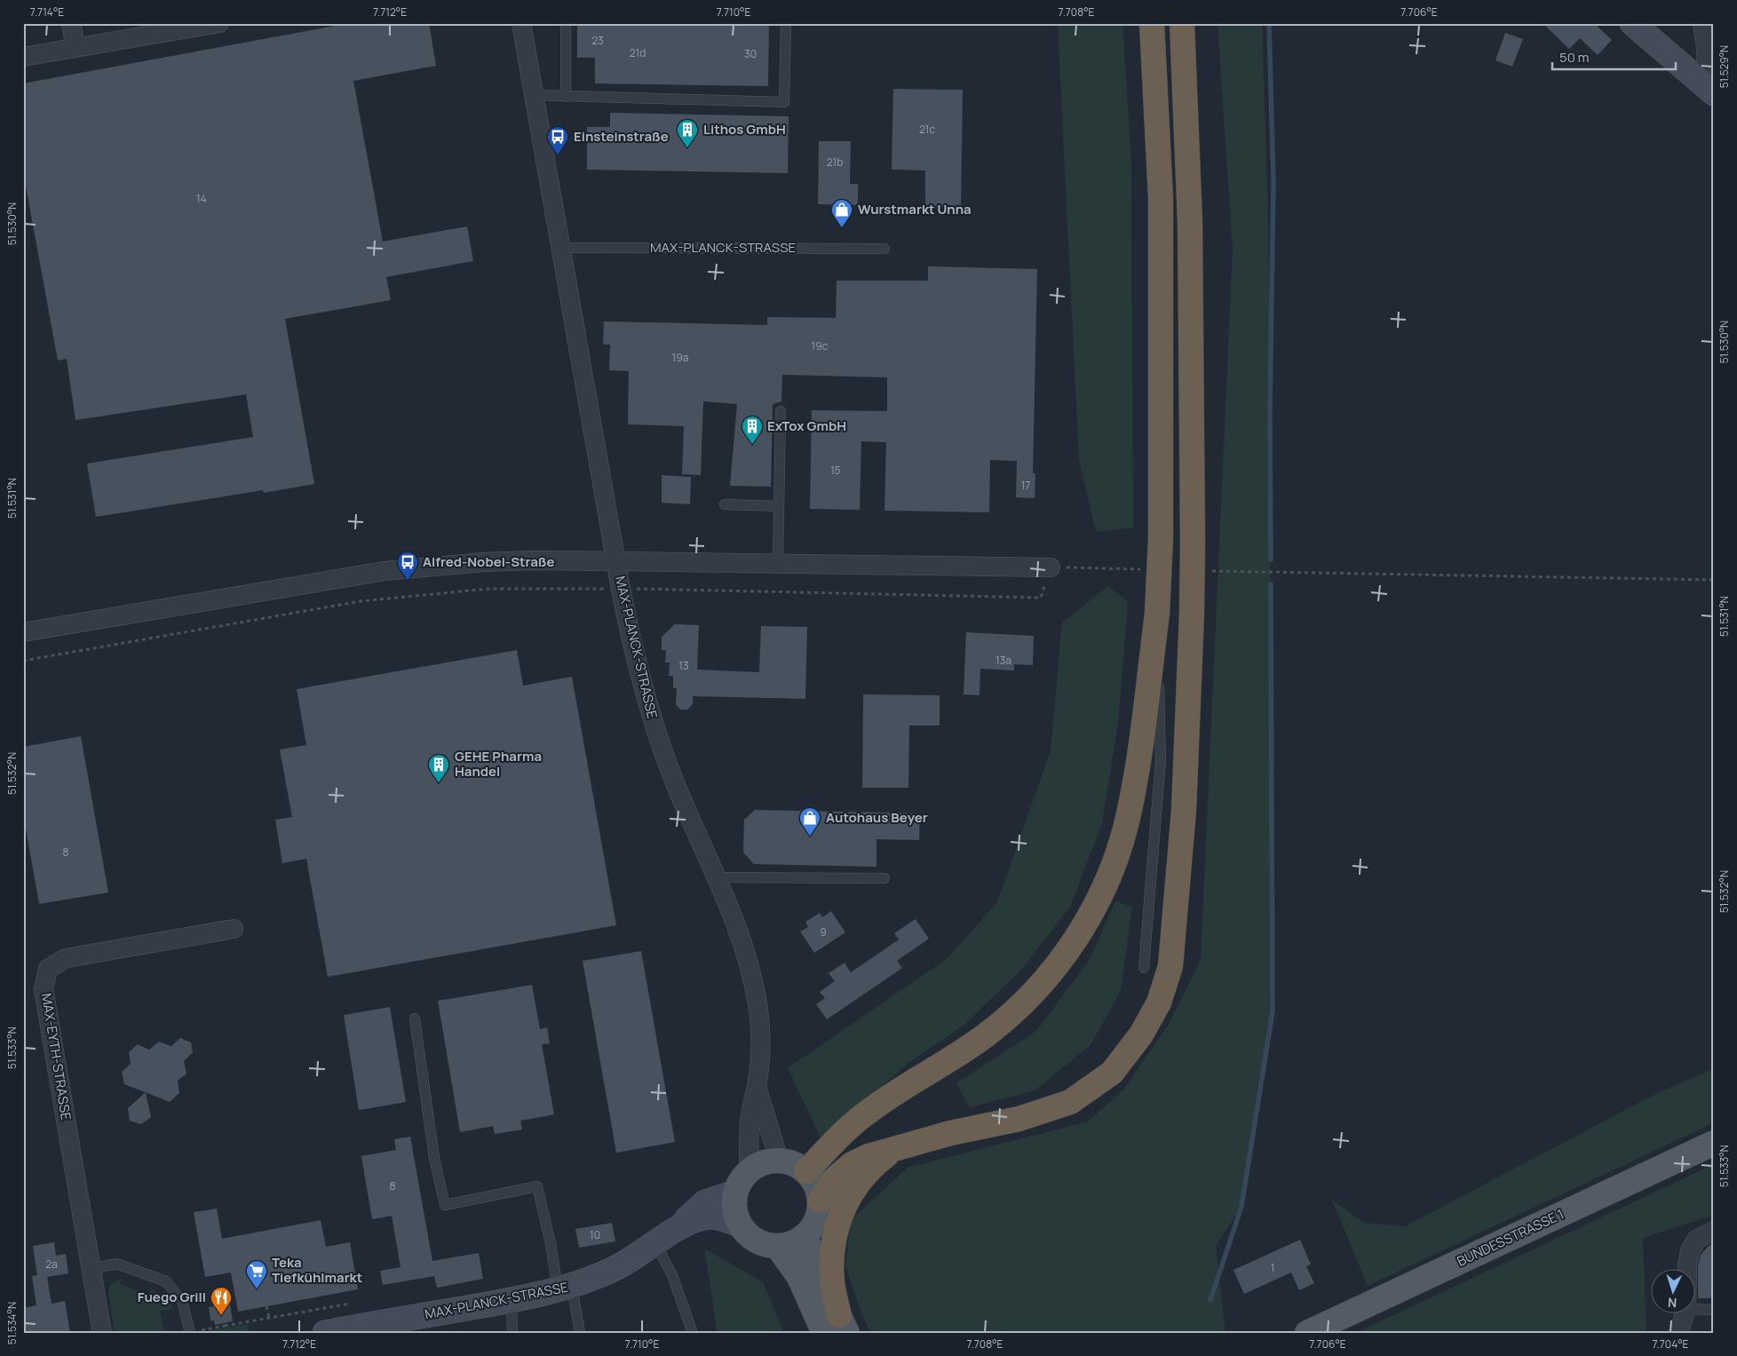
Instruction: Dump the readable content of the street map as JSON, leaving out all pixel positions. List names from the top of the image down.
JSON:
{
  "streets": {
    "main road": ["MAX-PLANCK-STRASSE", "BUNDESSTRASSE 1"],
    "street": ["MAX-EYTH-STRASSE"]
  },
  "places": {
    "building": ["Lithos GmbH", "ExTox GmbH", "GEHE Pharma Handel"],
    "bus stop": ["Einsteinstraße", "Alfred-Nobel-Straße"],
    "shop": ["Wurstmarkt Unna", "Autohaus Beyer"],
    "supermarket": ["Teka Tiefkühlmarkt"],
    "restaurant": ["Fuego Grill"]
  },
  "house_numbers": [
    "23",
    "21d",
    "30",
    "21c",
    "21b",
    "14",
    "19c",
    "19a",
    "15",
    "17",
    "13a",
    "13",
    "8",
    "9",
    "8",
    "10",
    "2a",
    "1"
  ],
  "scale_bar": "50 m",
  "north": "bottom",
  "coordinates": [
    "7.714°E",
    "7.712°E",
    "7.710°E",
    "7.708°E",
    "7.706°E",
    "51.529°N",
    "51.530°N",
    "51.531°N",
    "51.532°N",
    "51.533°N",
    "51.534°N",
    "7.704°E"
  ]
}
